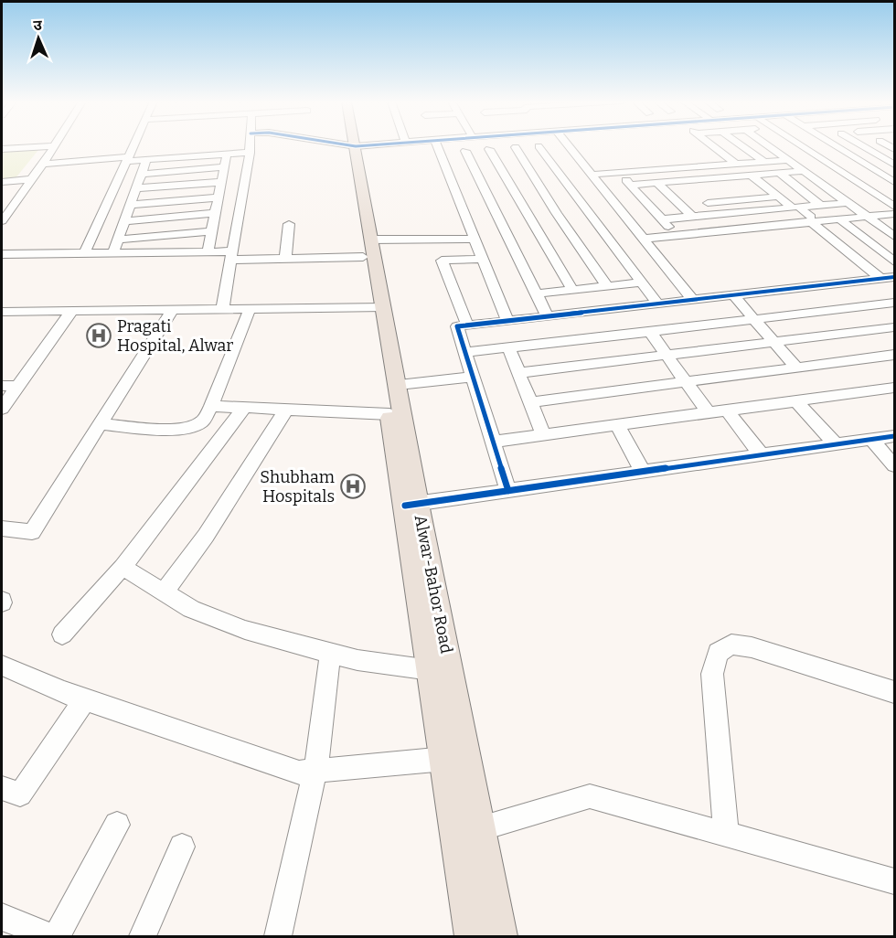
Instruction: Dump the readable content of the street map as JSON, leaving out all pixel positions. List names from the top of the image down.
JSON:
{
  "streets": {
    "main road": ["Alwar-Bahor Road"]
  },
  "places": {
    "hospital": ["Pragati Hospital, Alwar", "Shubham Hospitals"]
  },
  "north": "top"
}
